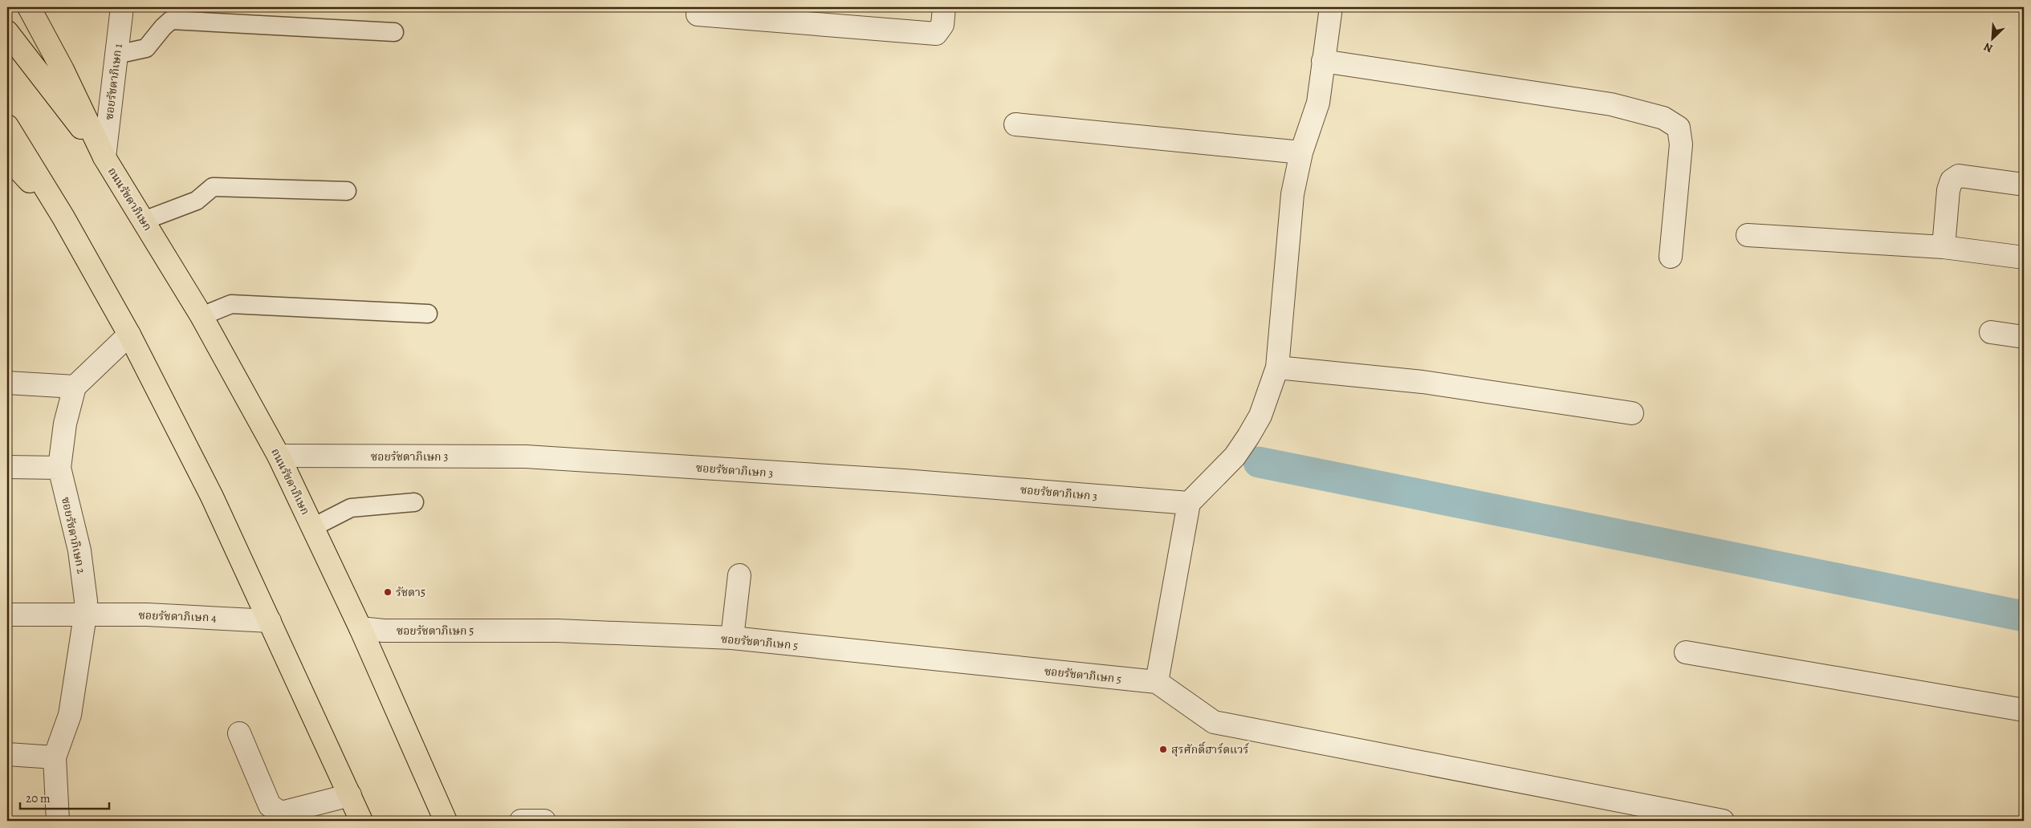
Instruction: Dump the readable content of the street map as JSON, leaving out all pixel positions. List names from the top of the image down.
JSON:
{
  "streets": {
    "main road": ["ถนนรัชดาภิเษก"],
    "street": [
      "ซอยรัชดาภิเษก 1",
      "ซอยรัชดาภิเษก 3",
      "ซอยรัชดาภิเษก 2",
      "ซอยรัชดาภิเษก 4",
      "ซอยรัชดาภิเษก 5"
    ]
  },
  "crossings": [
    ["ซอยรัชดาภิเษก 1", "ถนนรัชดาภิเษก"],
    ["ถนนรัชดาภิเษก", "ซอยรัชดาภิเษก 3"],
    ["ถนนรัชดาภิเษก", "ซอยรัชดาภิเษก 5"],
    ["ซอยรัชดาภิเษก 2", "ซอยรัชดาภิเษก 4"]
  ],
  "places": ["รัชดา5", "สุรศักดิ์ฮาร์ดแวร์"],
  "scale_bar": "20 m",
  "north": "bottom left"
}
